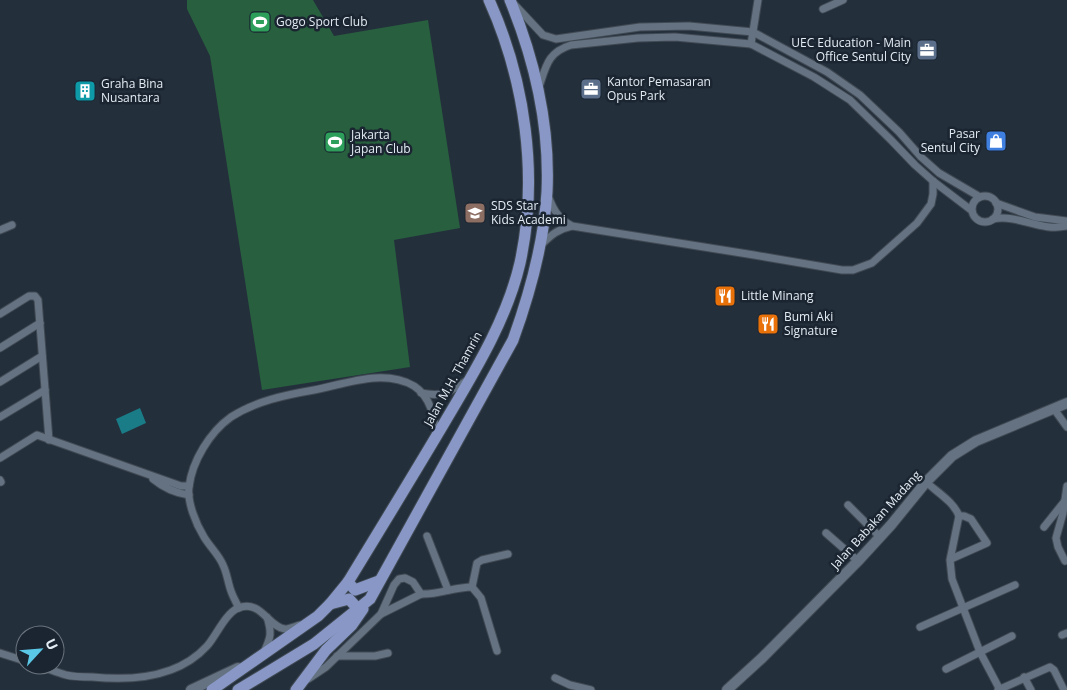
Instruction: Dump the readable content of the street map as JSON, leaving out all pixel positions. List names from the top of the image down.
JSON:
{
  "streets": {
    "main road": ["Jalan M.H. Thamrin", "Jalan Babakan Madang"]
  },
  "places": {
    "sports": ["Gogo Sport Club", "Jakarta Japan Club"],
    "office": ["UEC Education - Main Office Sentul City", "Kantor Pemasaran Opus Park"],
    "building": ["Graha Bina Nusantara"],
    "shop": ["Pasar Sentul City"],
    "school or university": ["SDS Star Kids Academi"],
    "restaurant": ["Little Minang", "Bumi Aki Signature"]
  },
  "north": "top right"
}
